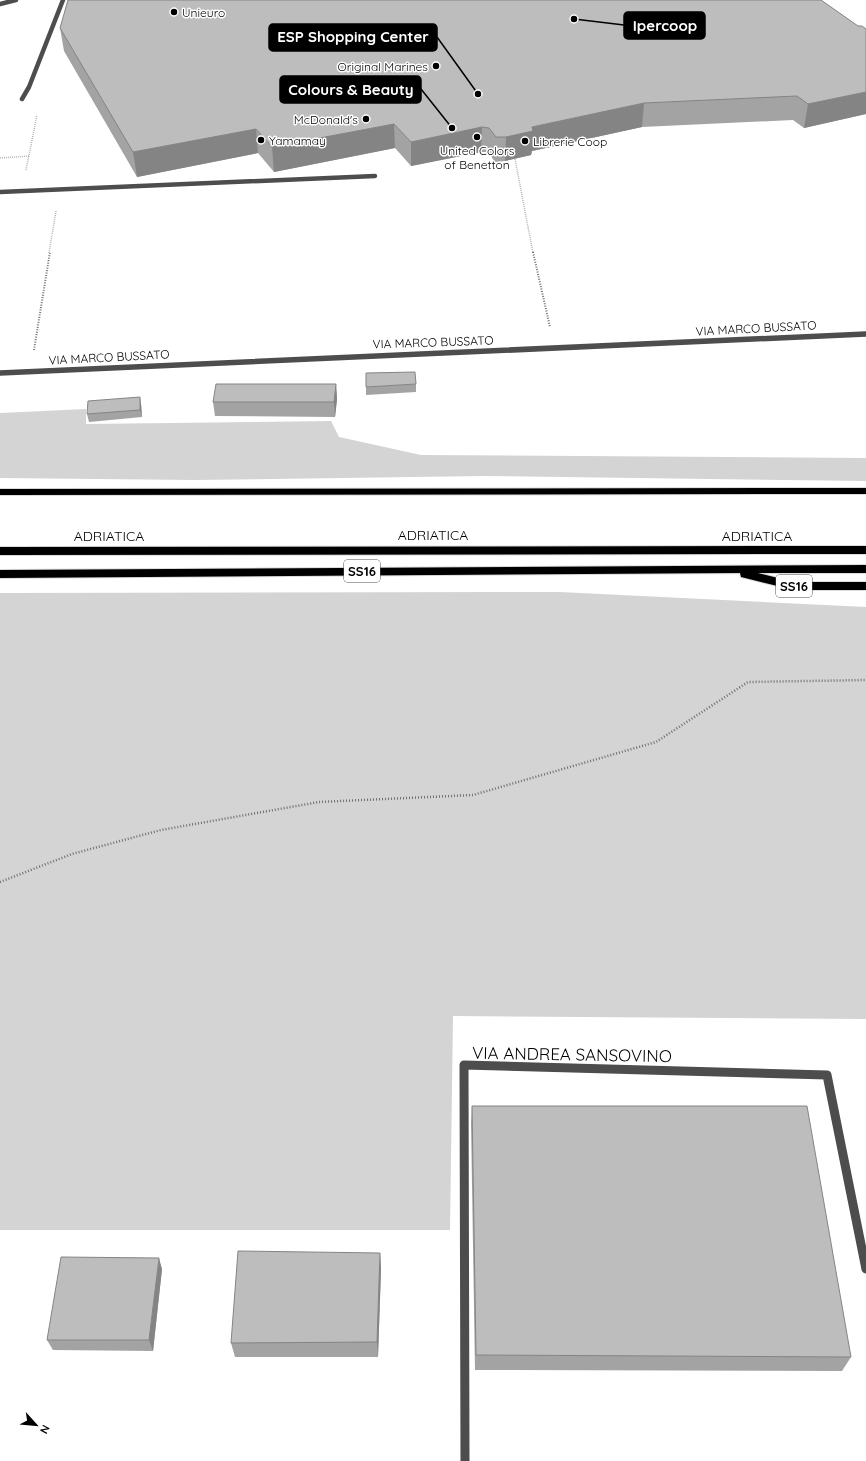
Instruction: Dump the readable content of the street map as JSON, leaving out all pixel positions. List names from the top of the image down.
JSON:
{
  "streets": {
    "highway": ["ADRIATICA", "SS16"],
    "street": ["VIA MARCO BUSSATO", "VIA ANDREA SANSOVINO"]
  },
  "places": [
    "Unieuro",
    "Ipercoop",
    "Original Marines",
    "ESP Shopping Center",
    "McDonald's",
    "Colours & Beauty",
    "United Colors of Benetton",
    "Yamamay",
    "Librerie Coop"
  ],
  "north": "bottom right"
}
